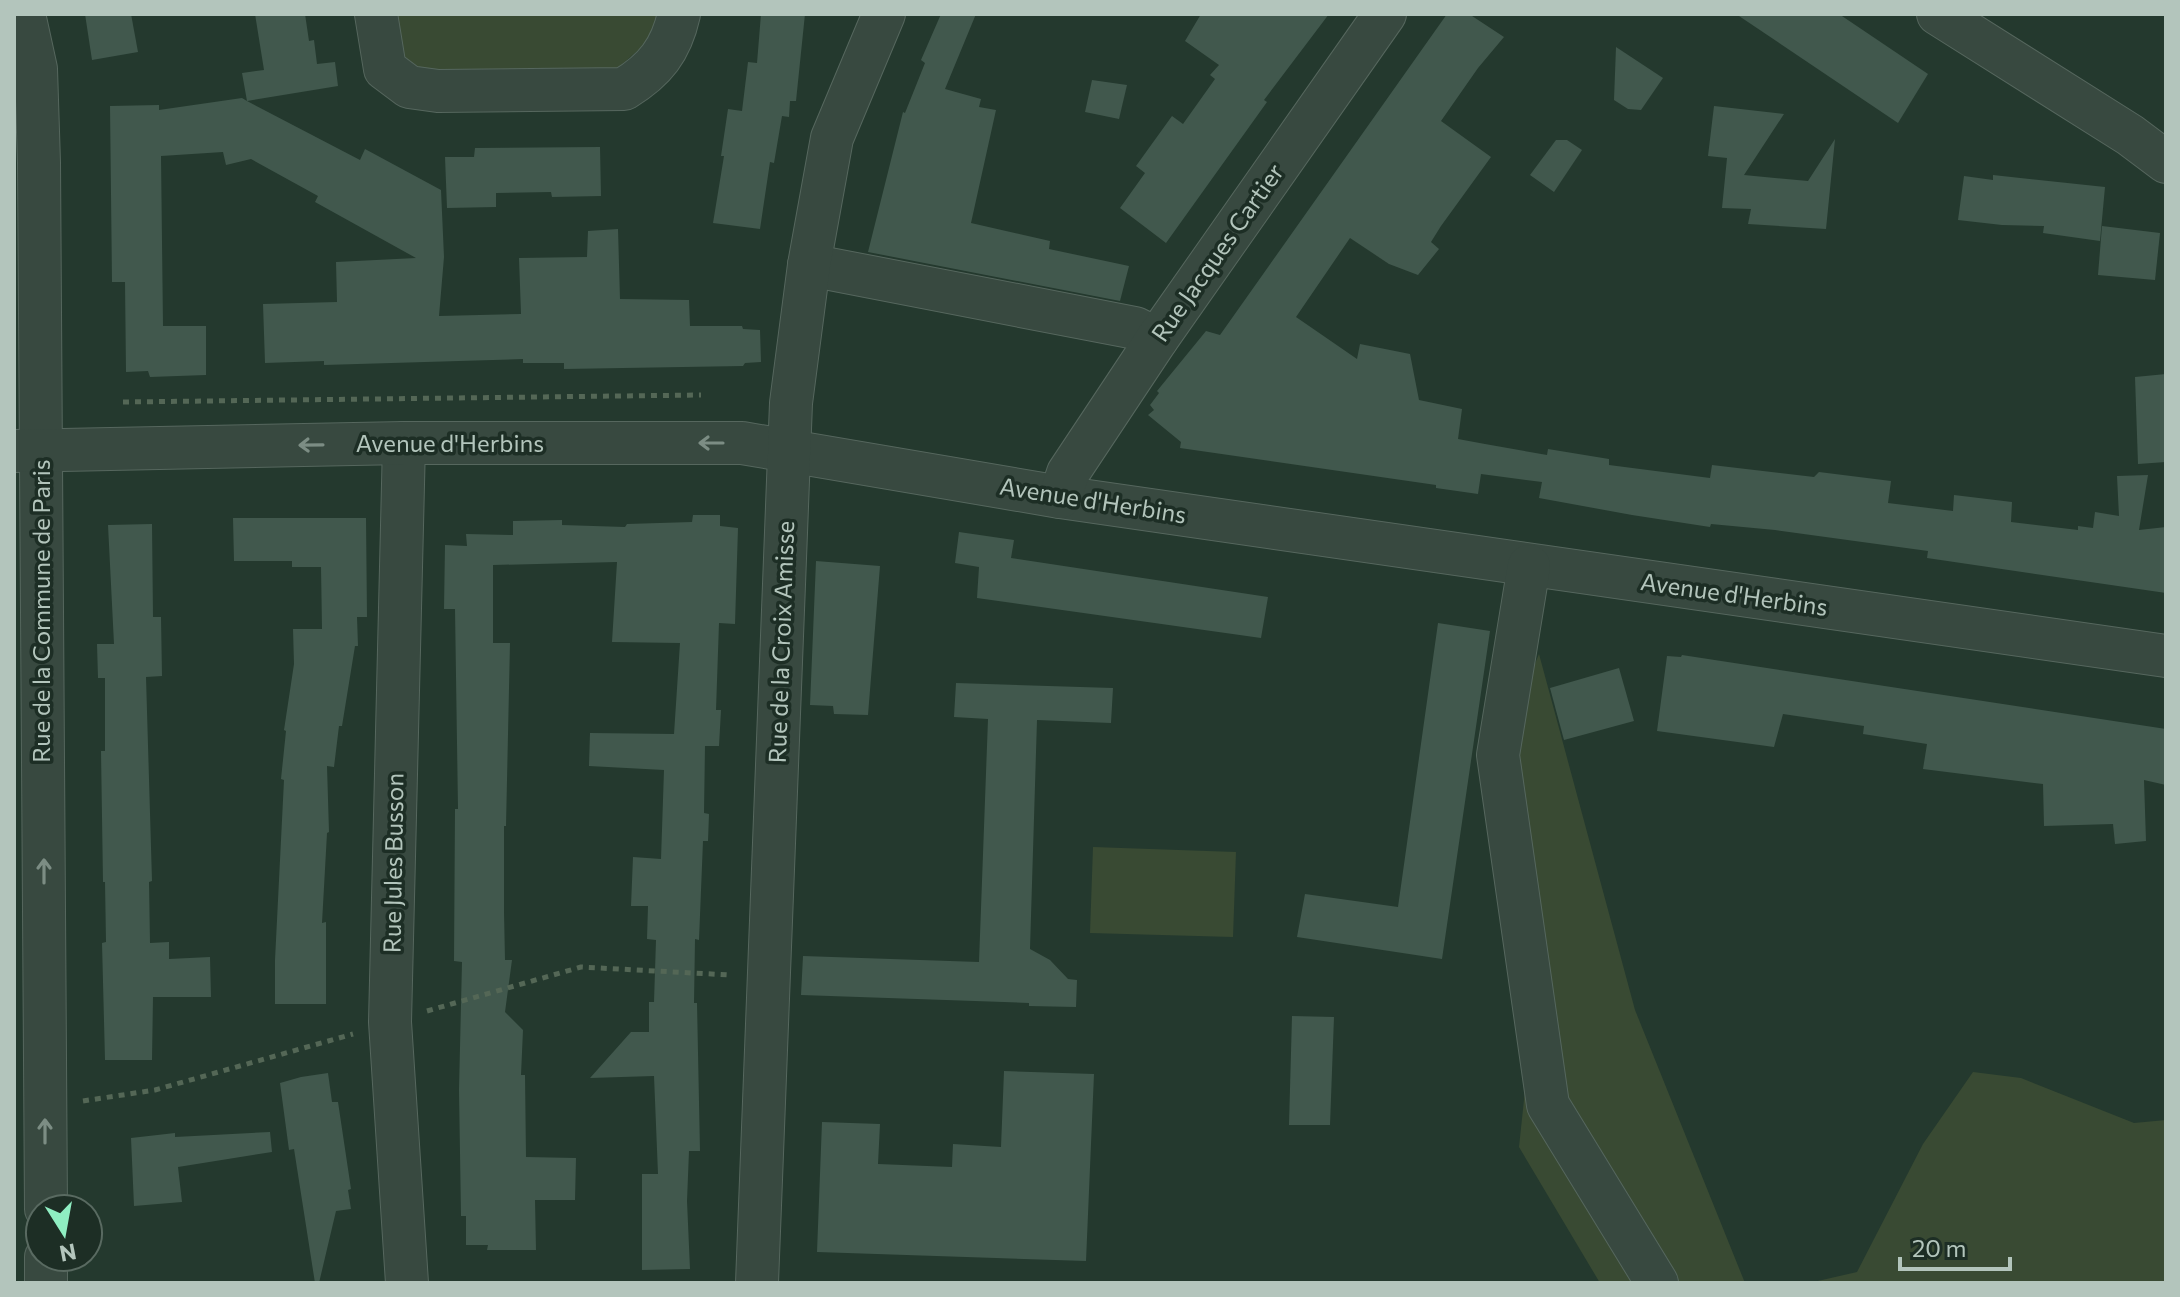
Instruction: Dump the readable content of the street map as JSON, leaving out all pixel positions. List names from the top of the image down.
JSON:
{
  "streets": {
    "street": [
      "Rue Jacques Cartier",
      "Avenue d'Herbins",
      "Rue de la Commune de Paris",
      "Rue de la Croix Amisse",
      "Rue Jules Busson"
    ]
  },
  "crossings": [
    ["Rue Jacques Cartier", "Avenue d'Herbins"],
    ["Avenue d'Herbins", "Rue de la Commune de Paris"],
    ["Avenue d'Herbins", "Rue de la Croix Amisse"],
    ["Avenue d'Herbins", "Rue Jules Busson"]
  ],
  "one_way": ["Avenue d'Herbins", "Rue de la Commune de Paris"],
  "scale_bar": "20 m",
  "north": "bottom"
}
